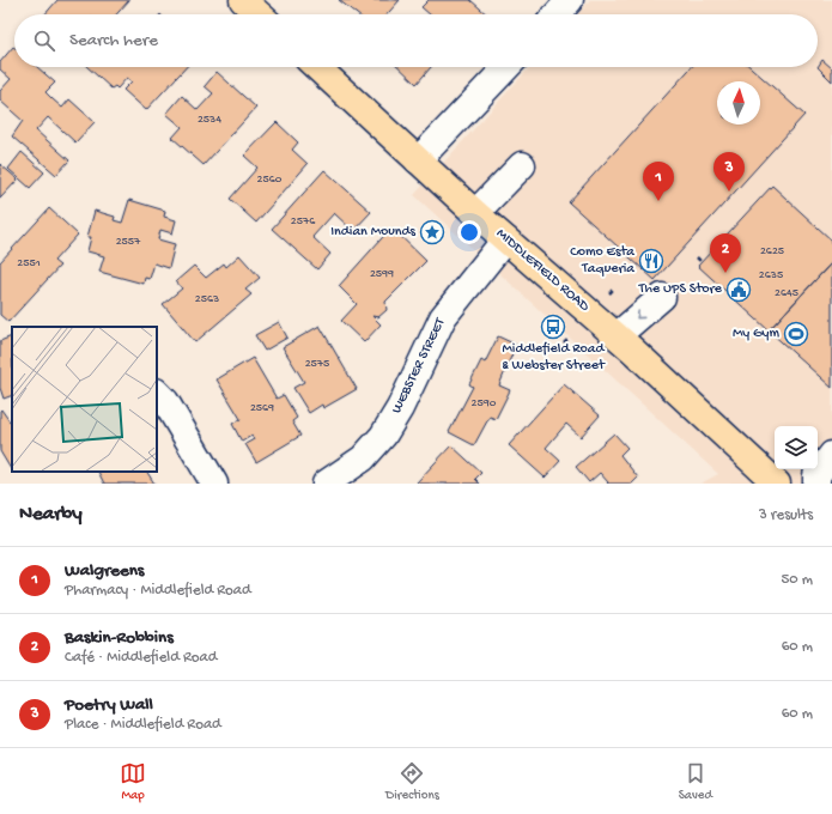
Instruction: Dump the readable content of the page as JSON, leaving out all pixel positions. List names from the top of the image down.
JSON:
{
  "streets": {
    "main road": ["MIDDLEFIELD ROAD"],
    "street": ["WEBSTER STREET"]
  },
  "crossings": [
    ["MIDDLEFIELD ROAD", "WEBSTER STREET"]
  ],
  "places": {
    "place": ["Indian Mounds"],
    "restaurant": ["Como Esta Taqueria"],
    "public building": ["The UPS Store"],
    "bus stop": ["Middlefield Road & Webster Street"],
    "sports": ["My Gym"]
  },
  "house_numbers": [
    "2534",
    "2560",
    "2576",
    "2557",
    "2625",
    "2551",
    "2599",
    "2635",
    "2645",
    "2563",
    "2575",
    "2590",
    "2569"
  ],
  "north": "top",
  "page": {
    "search": "Search here",
    "pins": ["3", "1", "2"],
    "heading": ["Nearby", "3 results"],
    "list": [
      {
        "mark": "1",
        "name": "Walgreens",
        "note": "Pharmacy · Middlefield Road",
        "value": "50 m"
      },
      {
        "mark": "2",
        "name": "Baskin-Robbins",
        "note": "Café · Middlefield Road",
        "value": "60 m"
      },
      {
        "mark": "3",
        "name": "Poetry Wall",
        "note": "Place · Middlefield Road",
        "value": "60 m"
      }
    ],
    "nav": ["Map", "Directions", "Saved"]
  }
}
